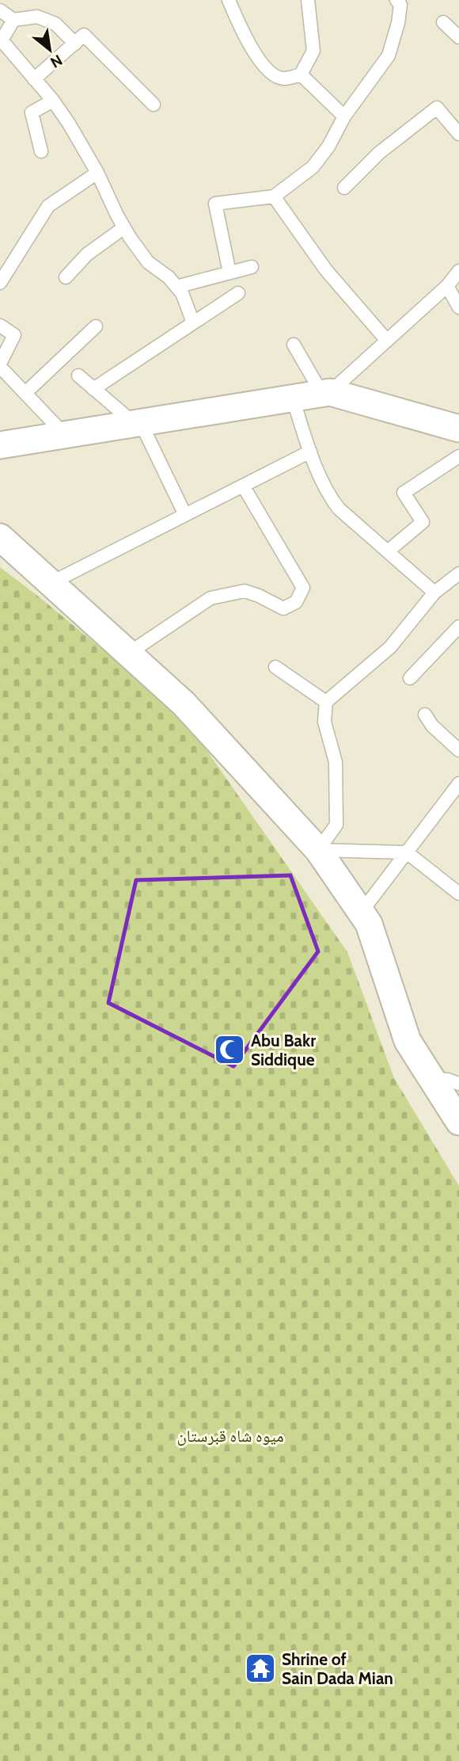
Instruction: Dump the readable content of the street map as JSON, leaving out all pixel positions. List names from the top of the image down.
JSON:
{
  "parks": ["میوہ شاہ قبرستان"],
  "places": {
    "mosque": ["Abu Bakr Siddique"],
    "temple": ["Shrine of Sain Dada Mian"]
  },
  "north": "bottom right"
}
